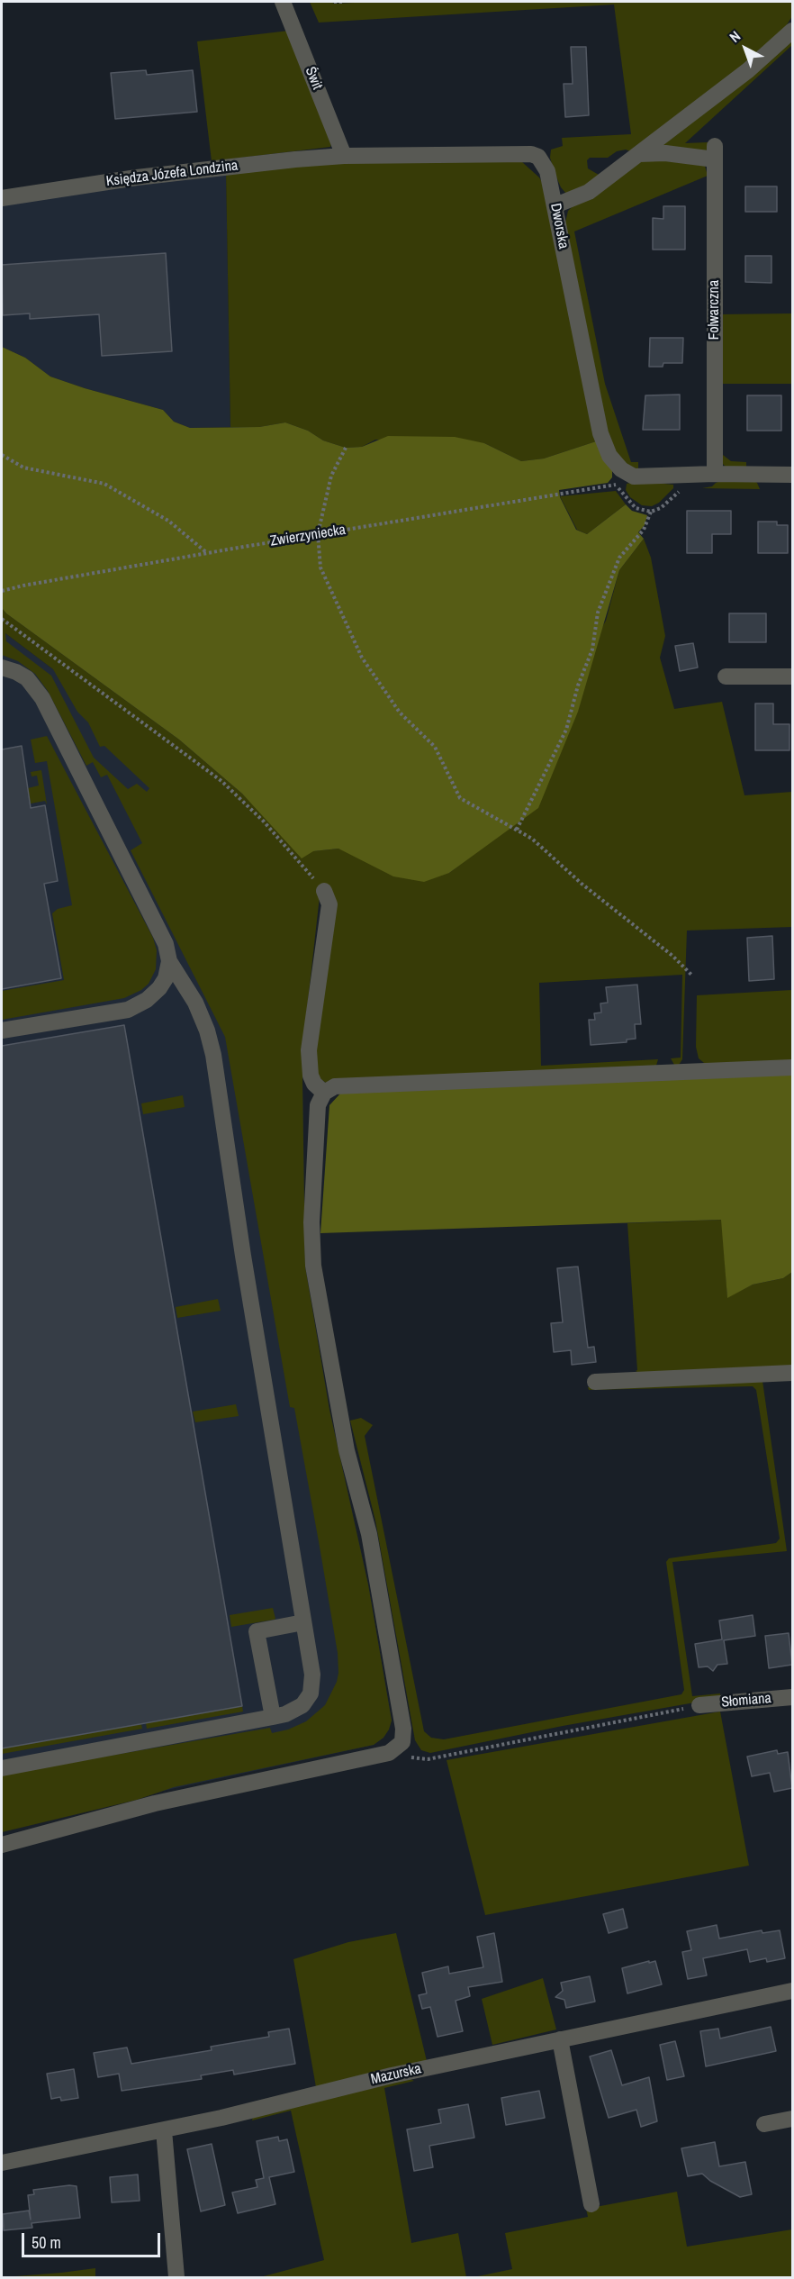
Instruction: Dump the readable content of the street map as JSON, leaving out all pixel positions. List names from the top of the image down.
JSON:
{
  "streets": {
    "street": [
      "Świt",
      "Księdza Józefa Londzina",
      "Dworska",
      "Folwarczna",
      "Słomiana",
      "Mazurska"
    ],
    "path": ["Zwierzyniecka"]
  },
  "crossings": [
    ["Świt", "Księdza Józefa Londzina"],
    ["Świt", "Dworska"],
    ["Księdza Józefa Londzina", "Dworska"]
  ],
  "scale_bar": "50 m",
  "north": "top left"
}
